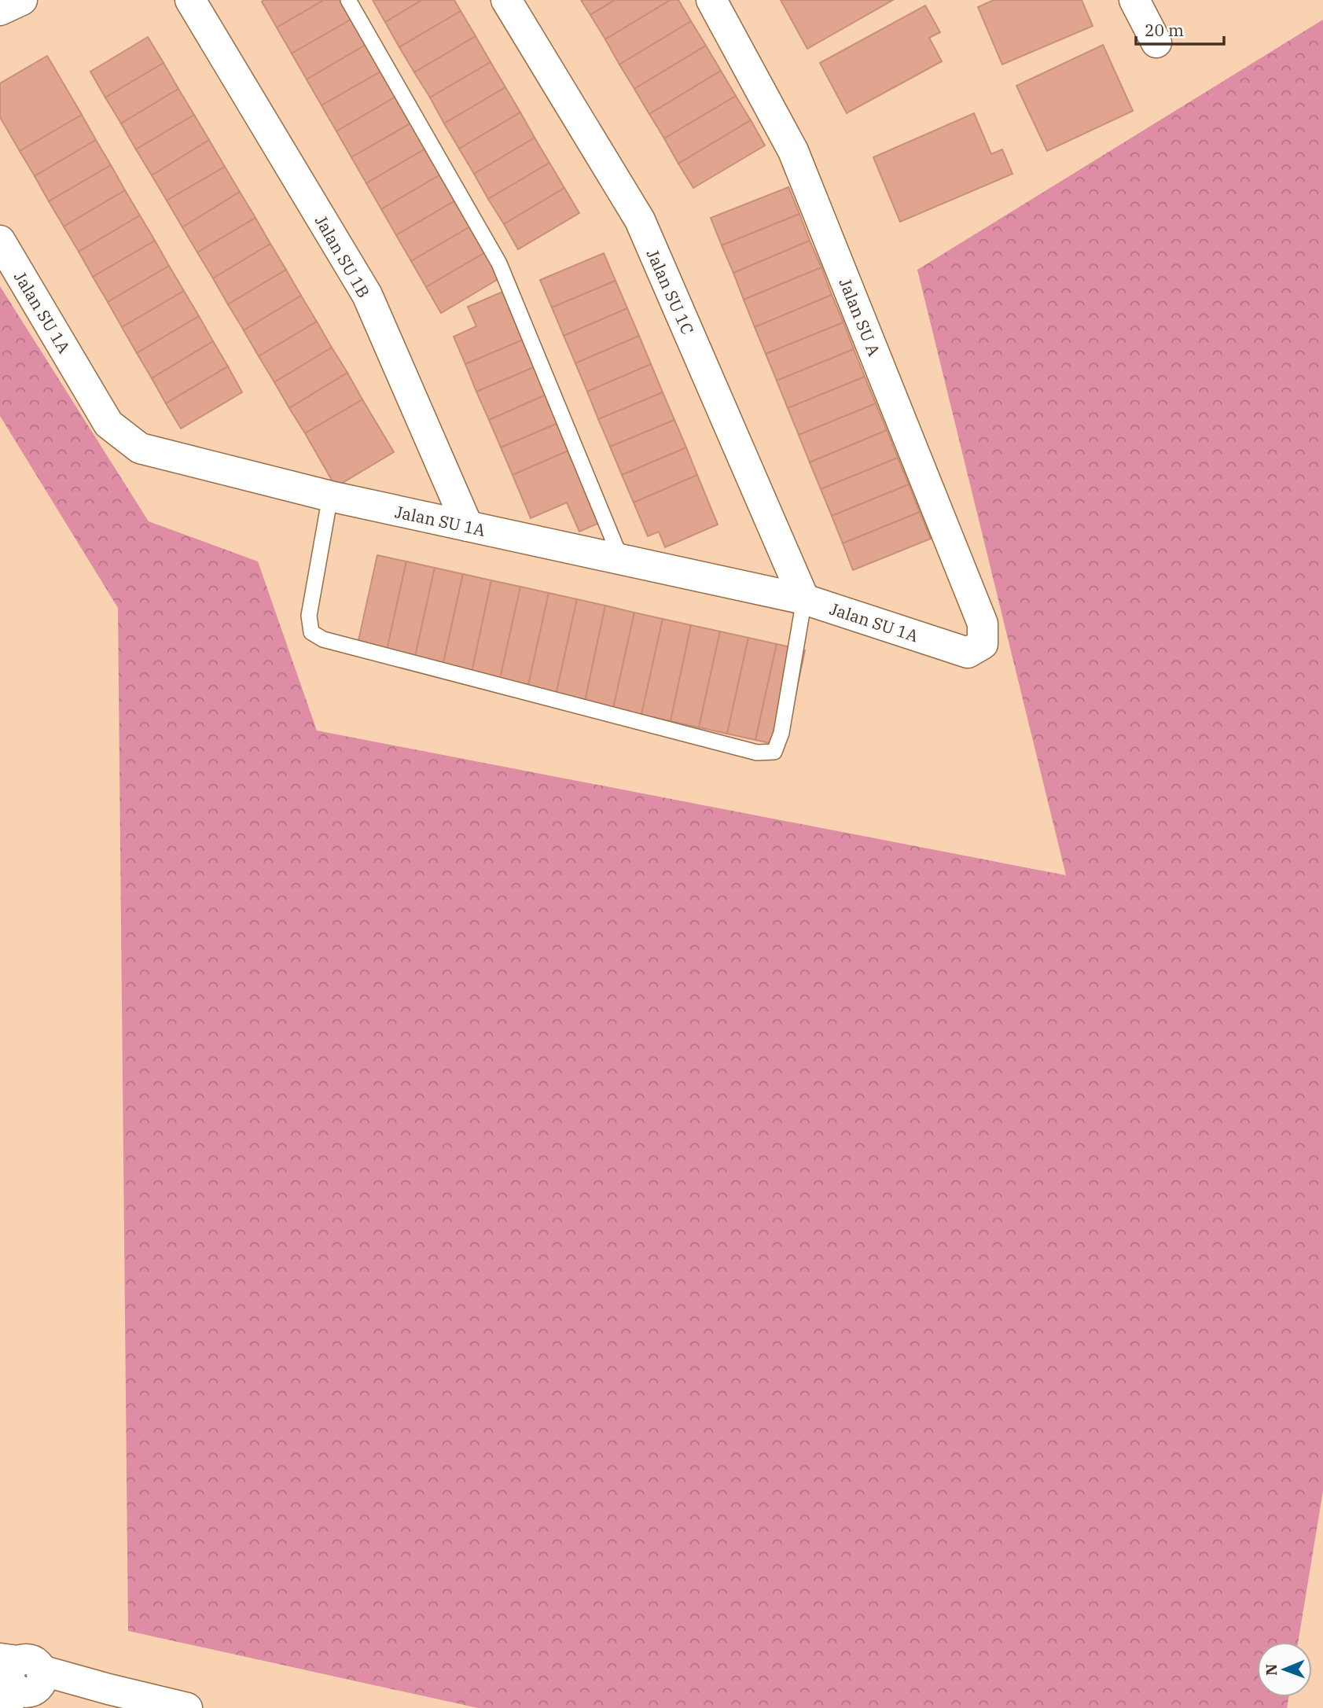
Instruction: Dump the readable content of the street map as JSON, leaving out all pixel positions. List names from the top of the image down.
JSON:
{
  "streets": {
    "street": [
      "Jalan SU 1B",
      "Jalan SU 1C",
      "Jalan SU 1A",
      "Jalan SU A"
    ]
  },
  "crossings": [
    ["Jalan SU 1B", "Jalan SU 1A"],
    ["Jalan SU 1C", "Jalan SU 1A"],
    ["Jalan SU 1A", "Jalan SU A"]
  ],
  "scale_bar": "20 m",
  "north": "left"
}
